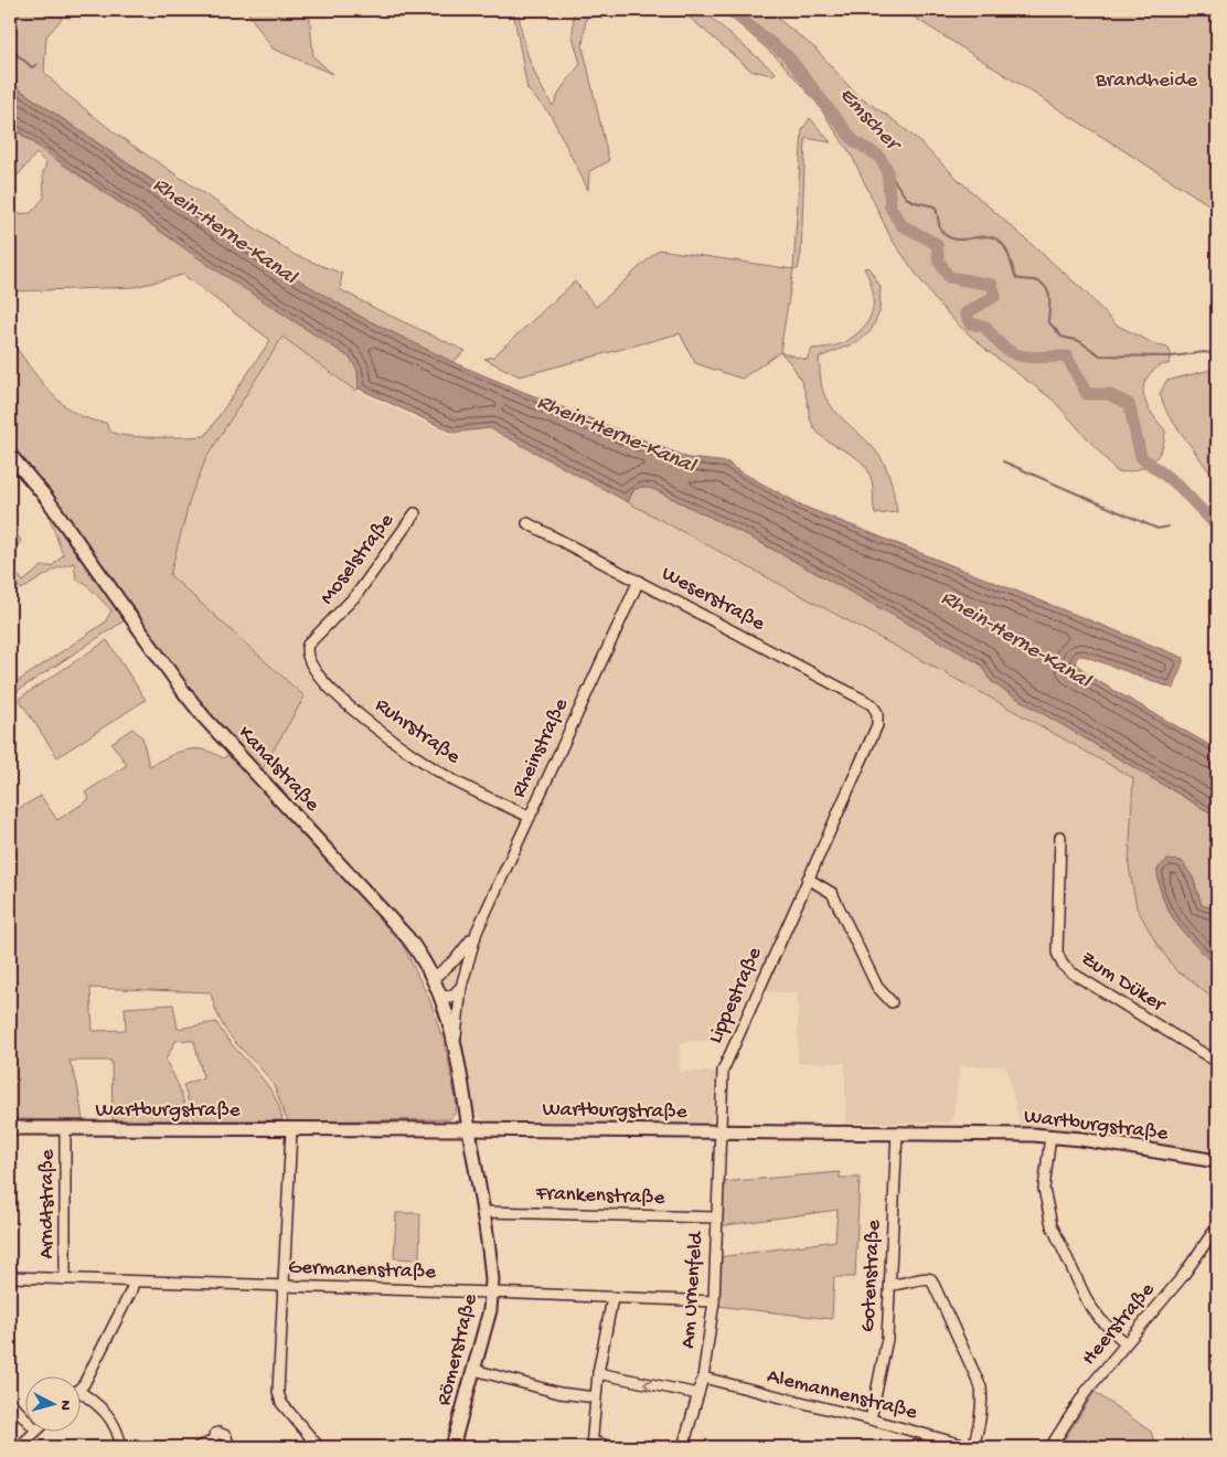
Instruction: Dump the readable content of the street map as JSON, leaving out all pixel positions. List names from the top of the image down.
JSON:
{
  "streets": {
    "main road": ["Kanalstraße", "Wartburgstraße", "Römerstraße"],
    "street": [
      "Moselstraße",
      "Weserstraße",
      "Ruhrstraße",
      "Rheinstraße",
      "Zum Düker",
      "Lippestraße",
      "Frankenstraße",
      "Arndtstraße",
      "Germanenstraße",
      "Gotenstraße",
      "Am Urnenfeld",
      "Heerstraße",
      "Alemannenstraße"
    ]
  },
  "crossings": [
    ["Moselstraße", "Ruhrstraße"],
    ["Weserstraße", "Rheinstraße"],
    ["Weserstraße", "Lippestraße"],
    ["Ruhrstraße", "Rheinstraße"],
    ["Rheinstraße", "Kanalstraße"],
    ["Kanalstraße", "Wartburgstraße"],
    ["Kanalstraße", "Römerstraße"],
    ["Lippestraße", "Wartburgstraße"],
    ["Lippestraße", "Am Urnenfeld"],
    ["Wartburgstraße", "Arndtstraße"],
    ["Wartburgstraße", "Gotenstraße"],
    ["Wartburgstraße", "Am Urnenfeld"],
    ["Wartburgstraße", "Römerstraße"],
    ["Frankenstraße", "Am Urnenfeld"],
    ["Frankenstraße", "Römerstraße"],
    ["Arndtstraße", "Germanenstraße"],
    ["Germanenstraße", "Am Urnenfeld"],
    ["Germanenstraße", "Römerstraße"],
    ["Gotenstraße", "Alemannenstraße"],
    ["Am Urnenfeld", "Alemannenstraße"]
  ],
  "water": ["Emscher", "Rhein-Herne-Kanal"],
  "parks": ["Brandheide"],
  "north": "right"
}
